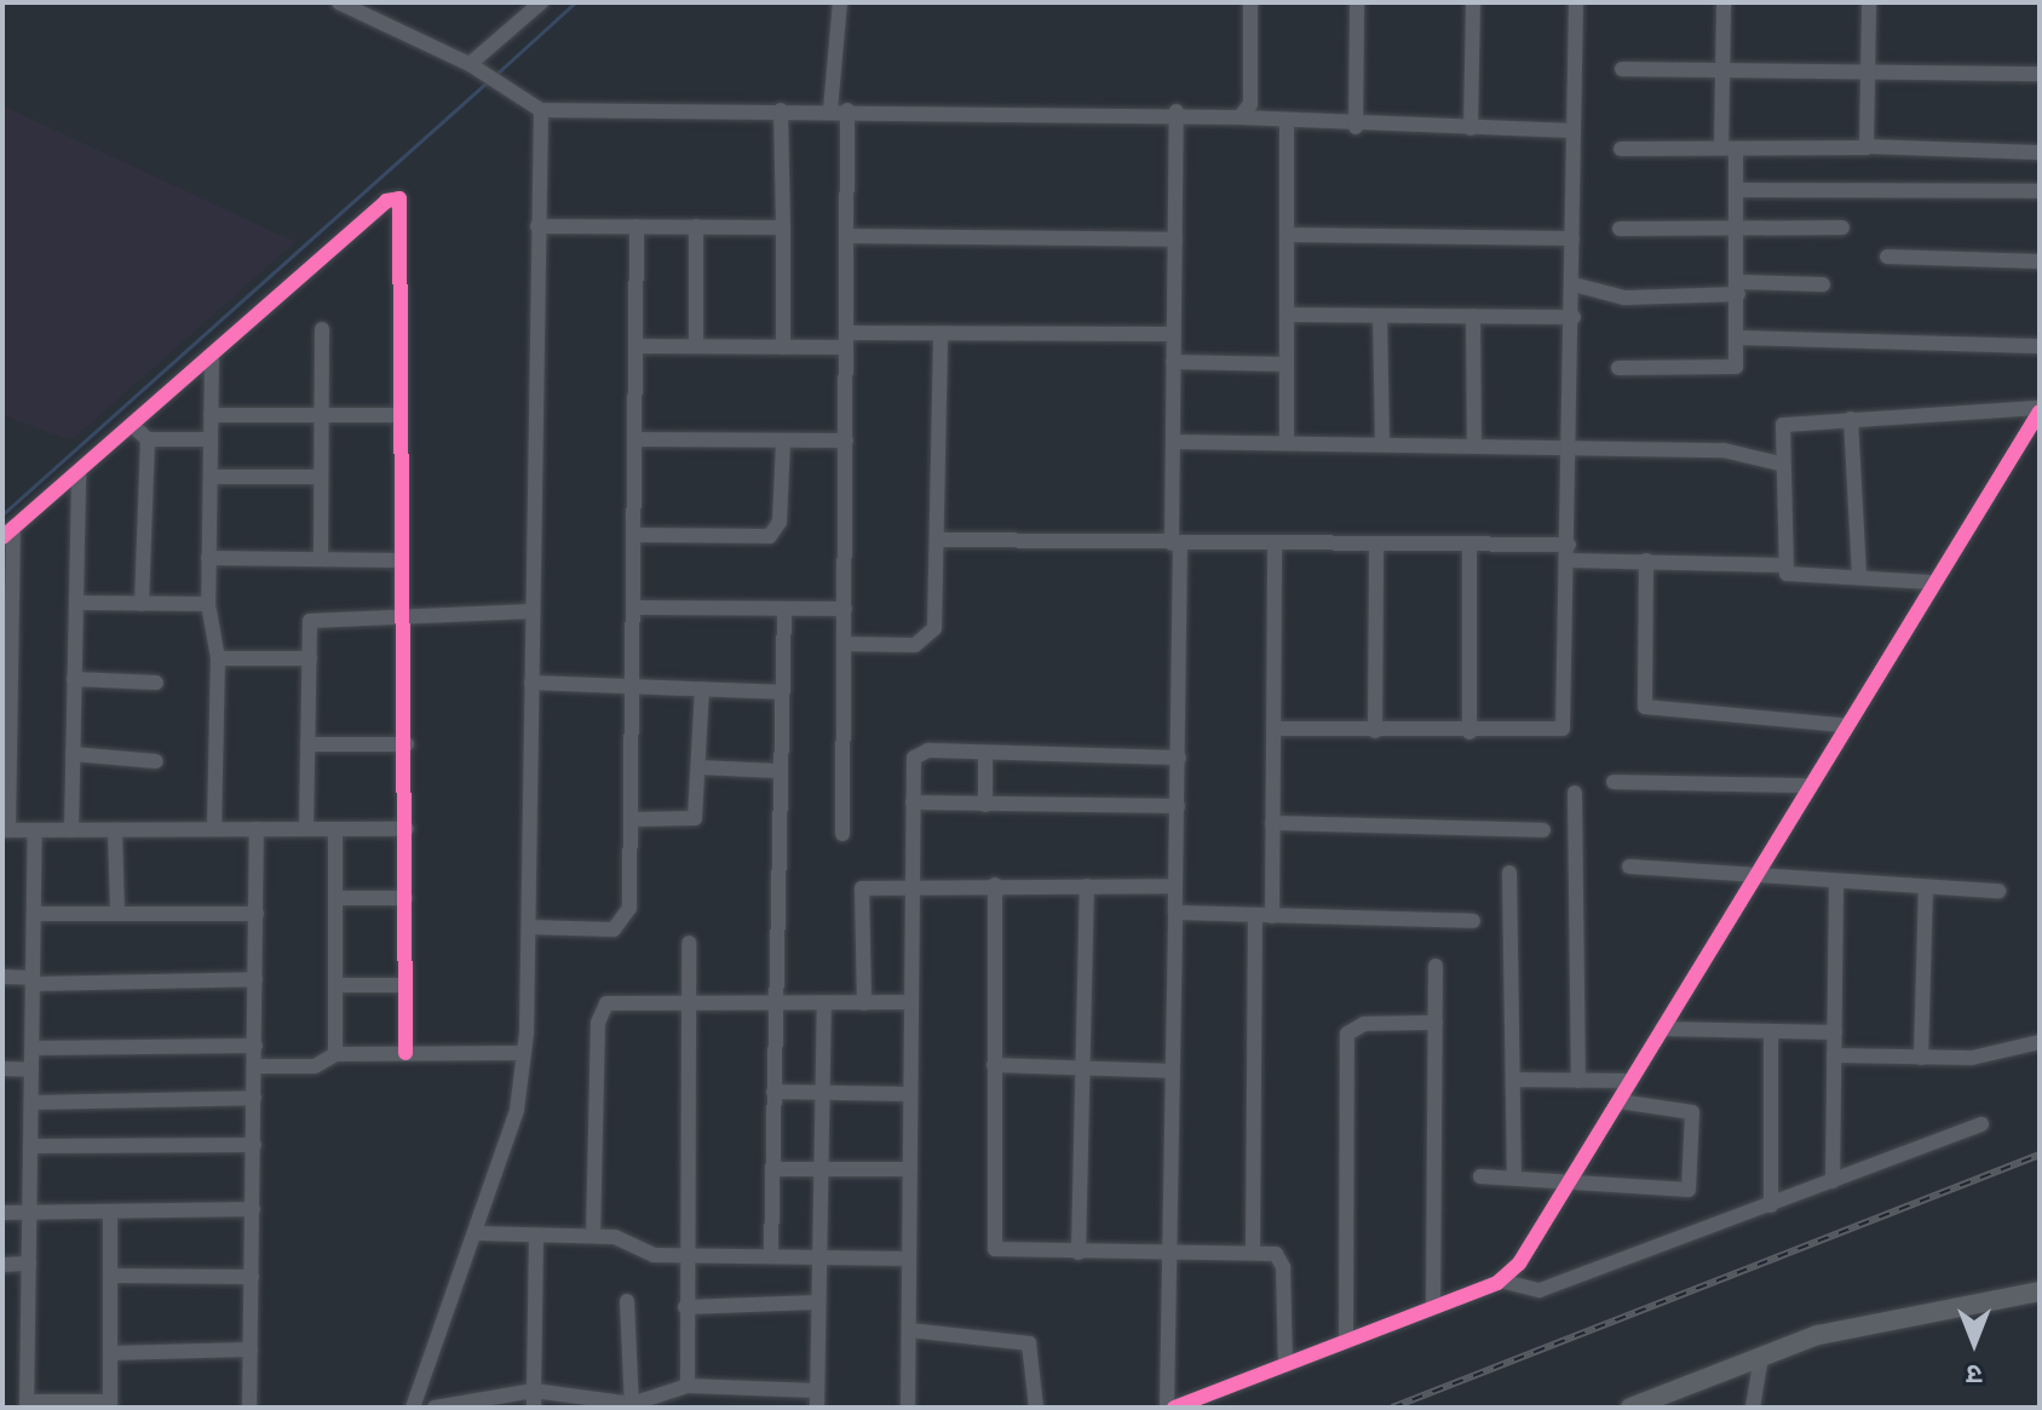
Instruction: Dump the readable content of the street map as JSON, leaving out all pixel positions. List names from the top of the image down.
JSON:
{
  "north": "bottom"
}
